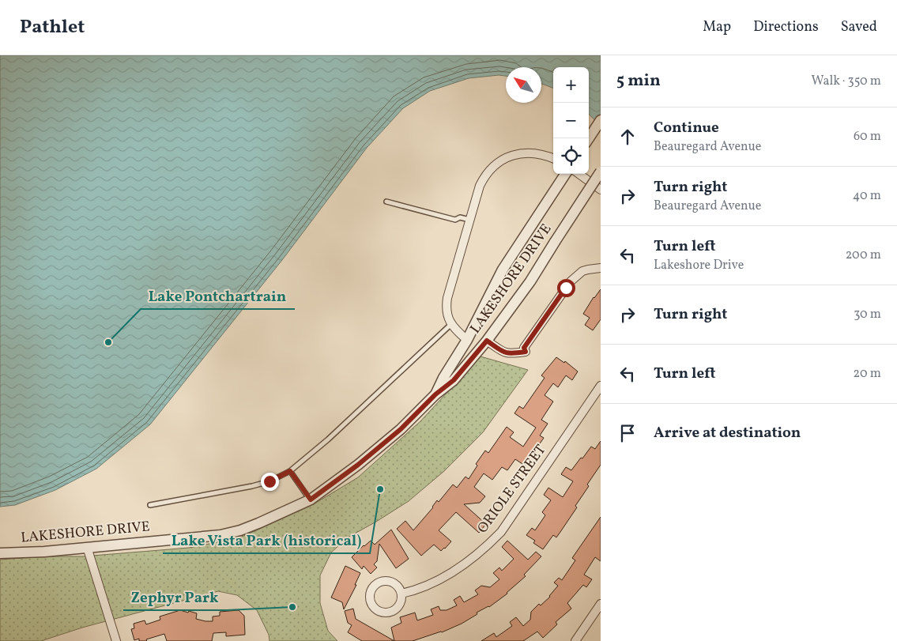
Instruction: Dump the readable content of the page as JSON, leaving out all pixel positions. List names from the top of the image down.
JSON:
{
  "streets": {
    "street": ["LAKESHORE DRIVE", "ORIOLE STREET"]
  },
  "places": ["Lake Pontchartrain", "Lake Vista Park (historical)", "Zephyr Park"],
  "north": "top left",
  "page": {
    "header": "Pathlet",
    "nav": ["Map", "Directions", "Saved"],
    "heading": ["5 min", "Walk · 350 m"],
    "map_buttons": ["+", "−"],
    "list": [
      ["Continue", "Beauregard Avenue", "60 m"],
      ["Turn right", "Beauregard Avenue", "40 m"],
      ["Turn left", "Lakeshore Drive", "200 m"],
      ["Turn right", "30 m"],
      ["Turn left", "20 m"],
      "Arrive at destination"
    ]
  }
}
